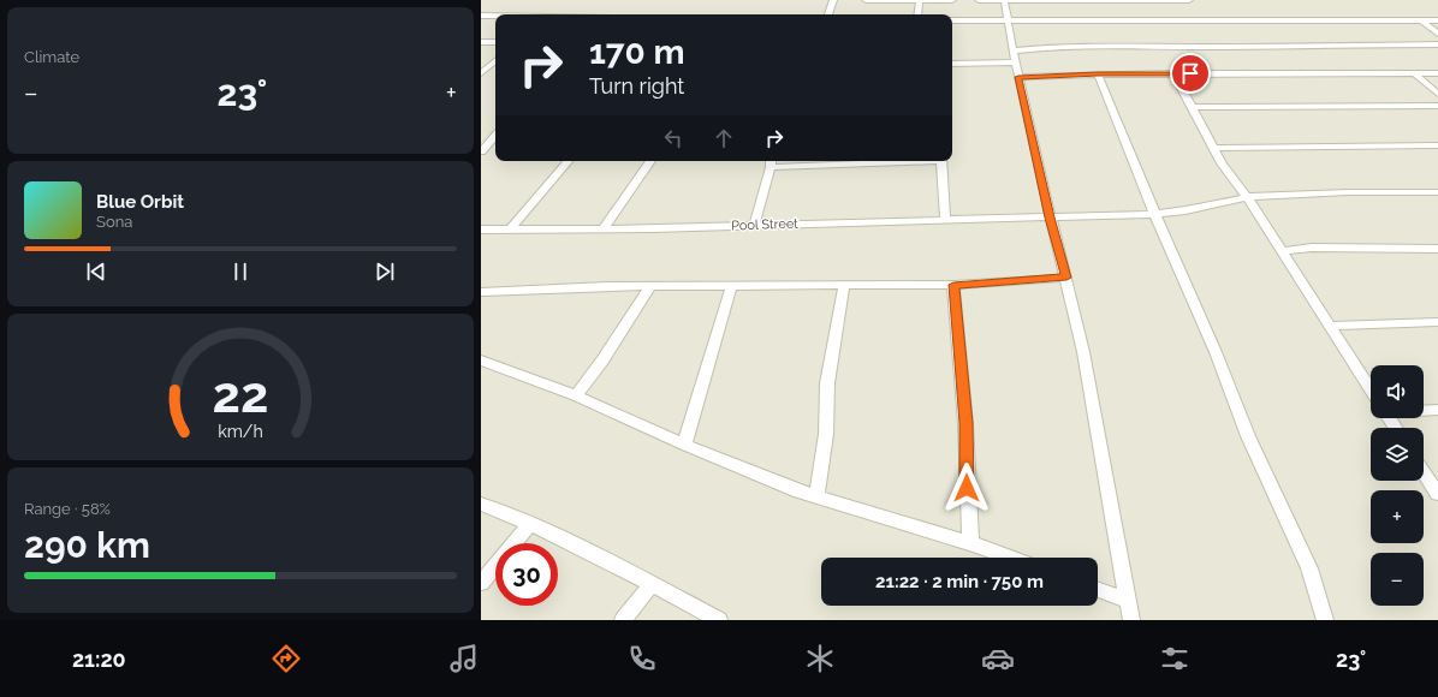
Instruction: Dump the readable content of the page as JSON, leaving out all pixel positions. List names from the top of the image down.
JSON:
{
  "streets": {
    "street": ["Pool Street"]
  },
  "page": {
    "tile": [
      "Climate",
      ["Range · 58%", "290 km"]
    ],
    "turn": ["170 m", "Turn right"],
    "heat": ["−", "23°", "+"],
    "song": ["Blue Orbit", "Sona"],
    "map_buttons": ["+", "−"],
    "limit": "30",
    "trip": "21:22 · 2 min · 750 m",
    "tabs": ["21:20", "23°"],
    "gauge": ["22", "km/h"]
  }
}
